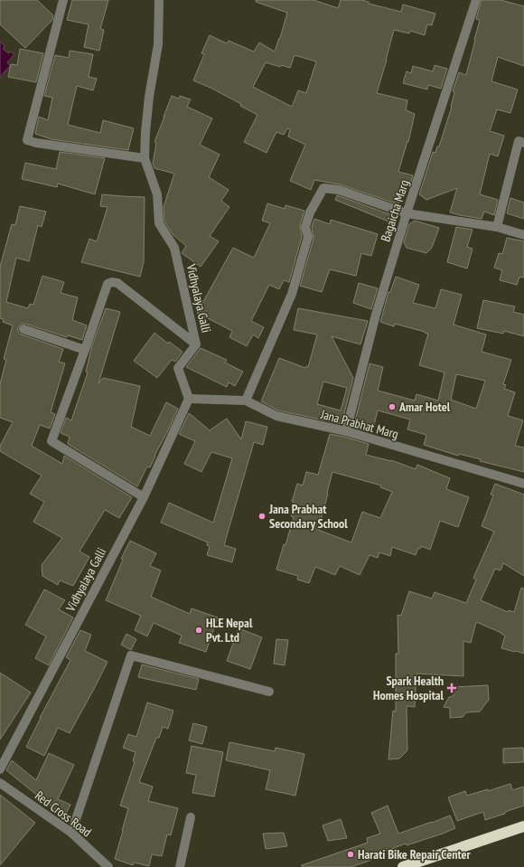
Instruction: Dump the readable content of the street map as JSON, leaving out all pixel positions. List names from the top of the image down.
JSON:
{
  "streets": {
    "street": [
      "Bagaicha Marg",
      "Vidhyalaya Galli",
      "Jana Prabhat Marg",
      "Red Cross Road"
    ]
  },
  "crossings": [
    ["Bagaicha Marg", "Jana Prabhat Marg"],
    ["Vidhyalaya Galli", "Jana Prabhat Marg"]
  ],
  "places": {
    "other": [
      "Amar Hotel",
      "Jana Prabhat Secondary School",
      "HLE Nepal Pvt. Ltd",
      "Harati Bike Repair Center"
    ],
    "health": ["Spark Health Homes Hospital"]
  }
}
